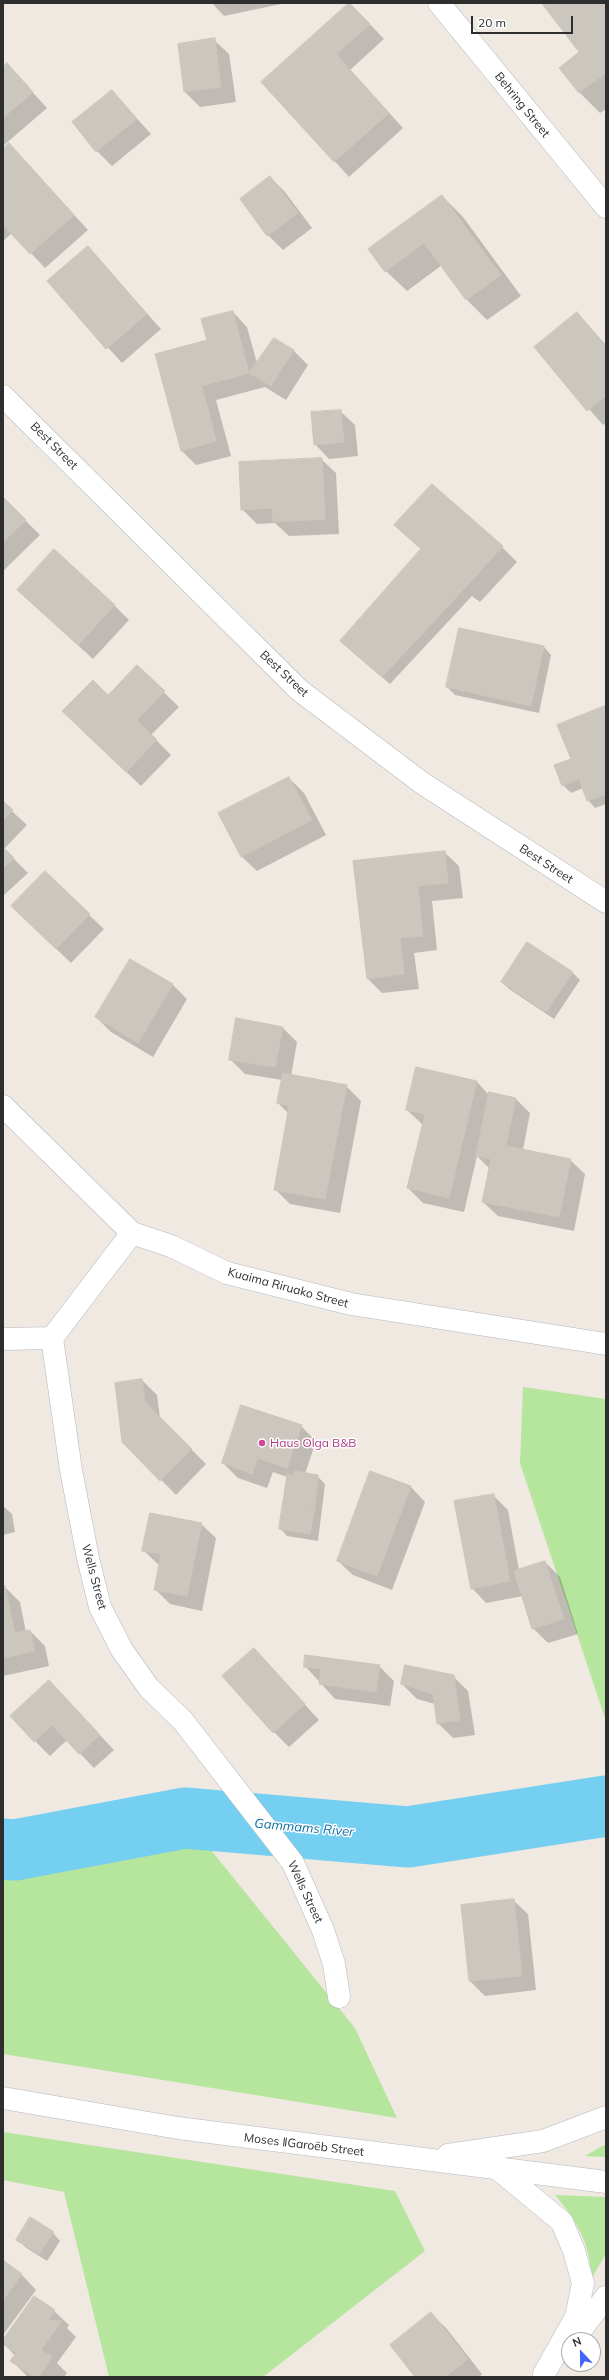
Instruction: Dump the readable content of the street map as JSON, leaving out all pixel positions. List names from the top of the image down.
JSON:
{
  "streets": {
    "street": [
      "Behring Street",
      "Best Street",
      "Kuaima Riruako Street",
      "Wells Street",
      "Moses ǁGaroëb Street"
    ]
  },
  "water": ["Gammams River"],
  "places": ["Haus Olga B&B"],
  "scale_bar": "20 m",
  "north": "top"
}
